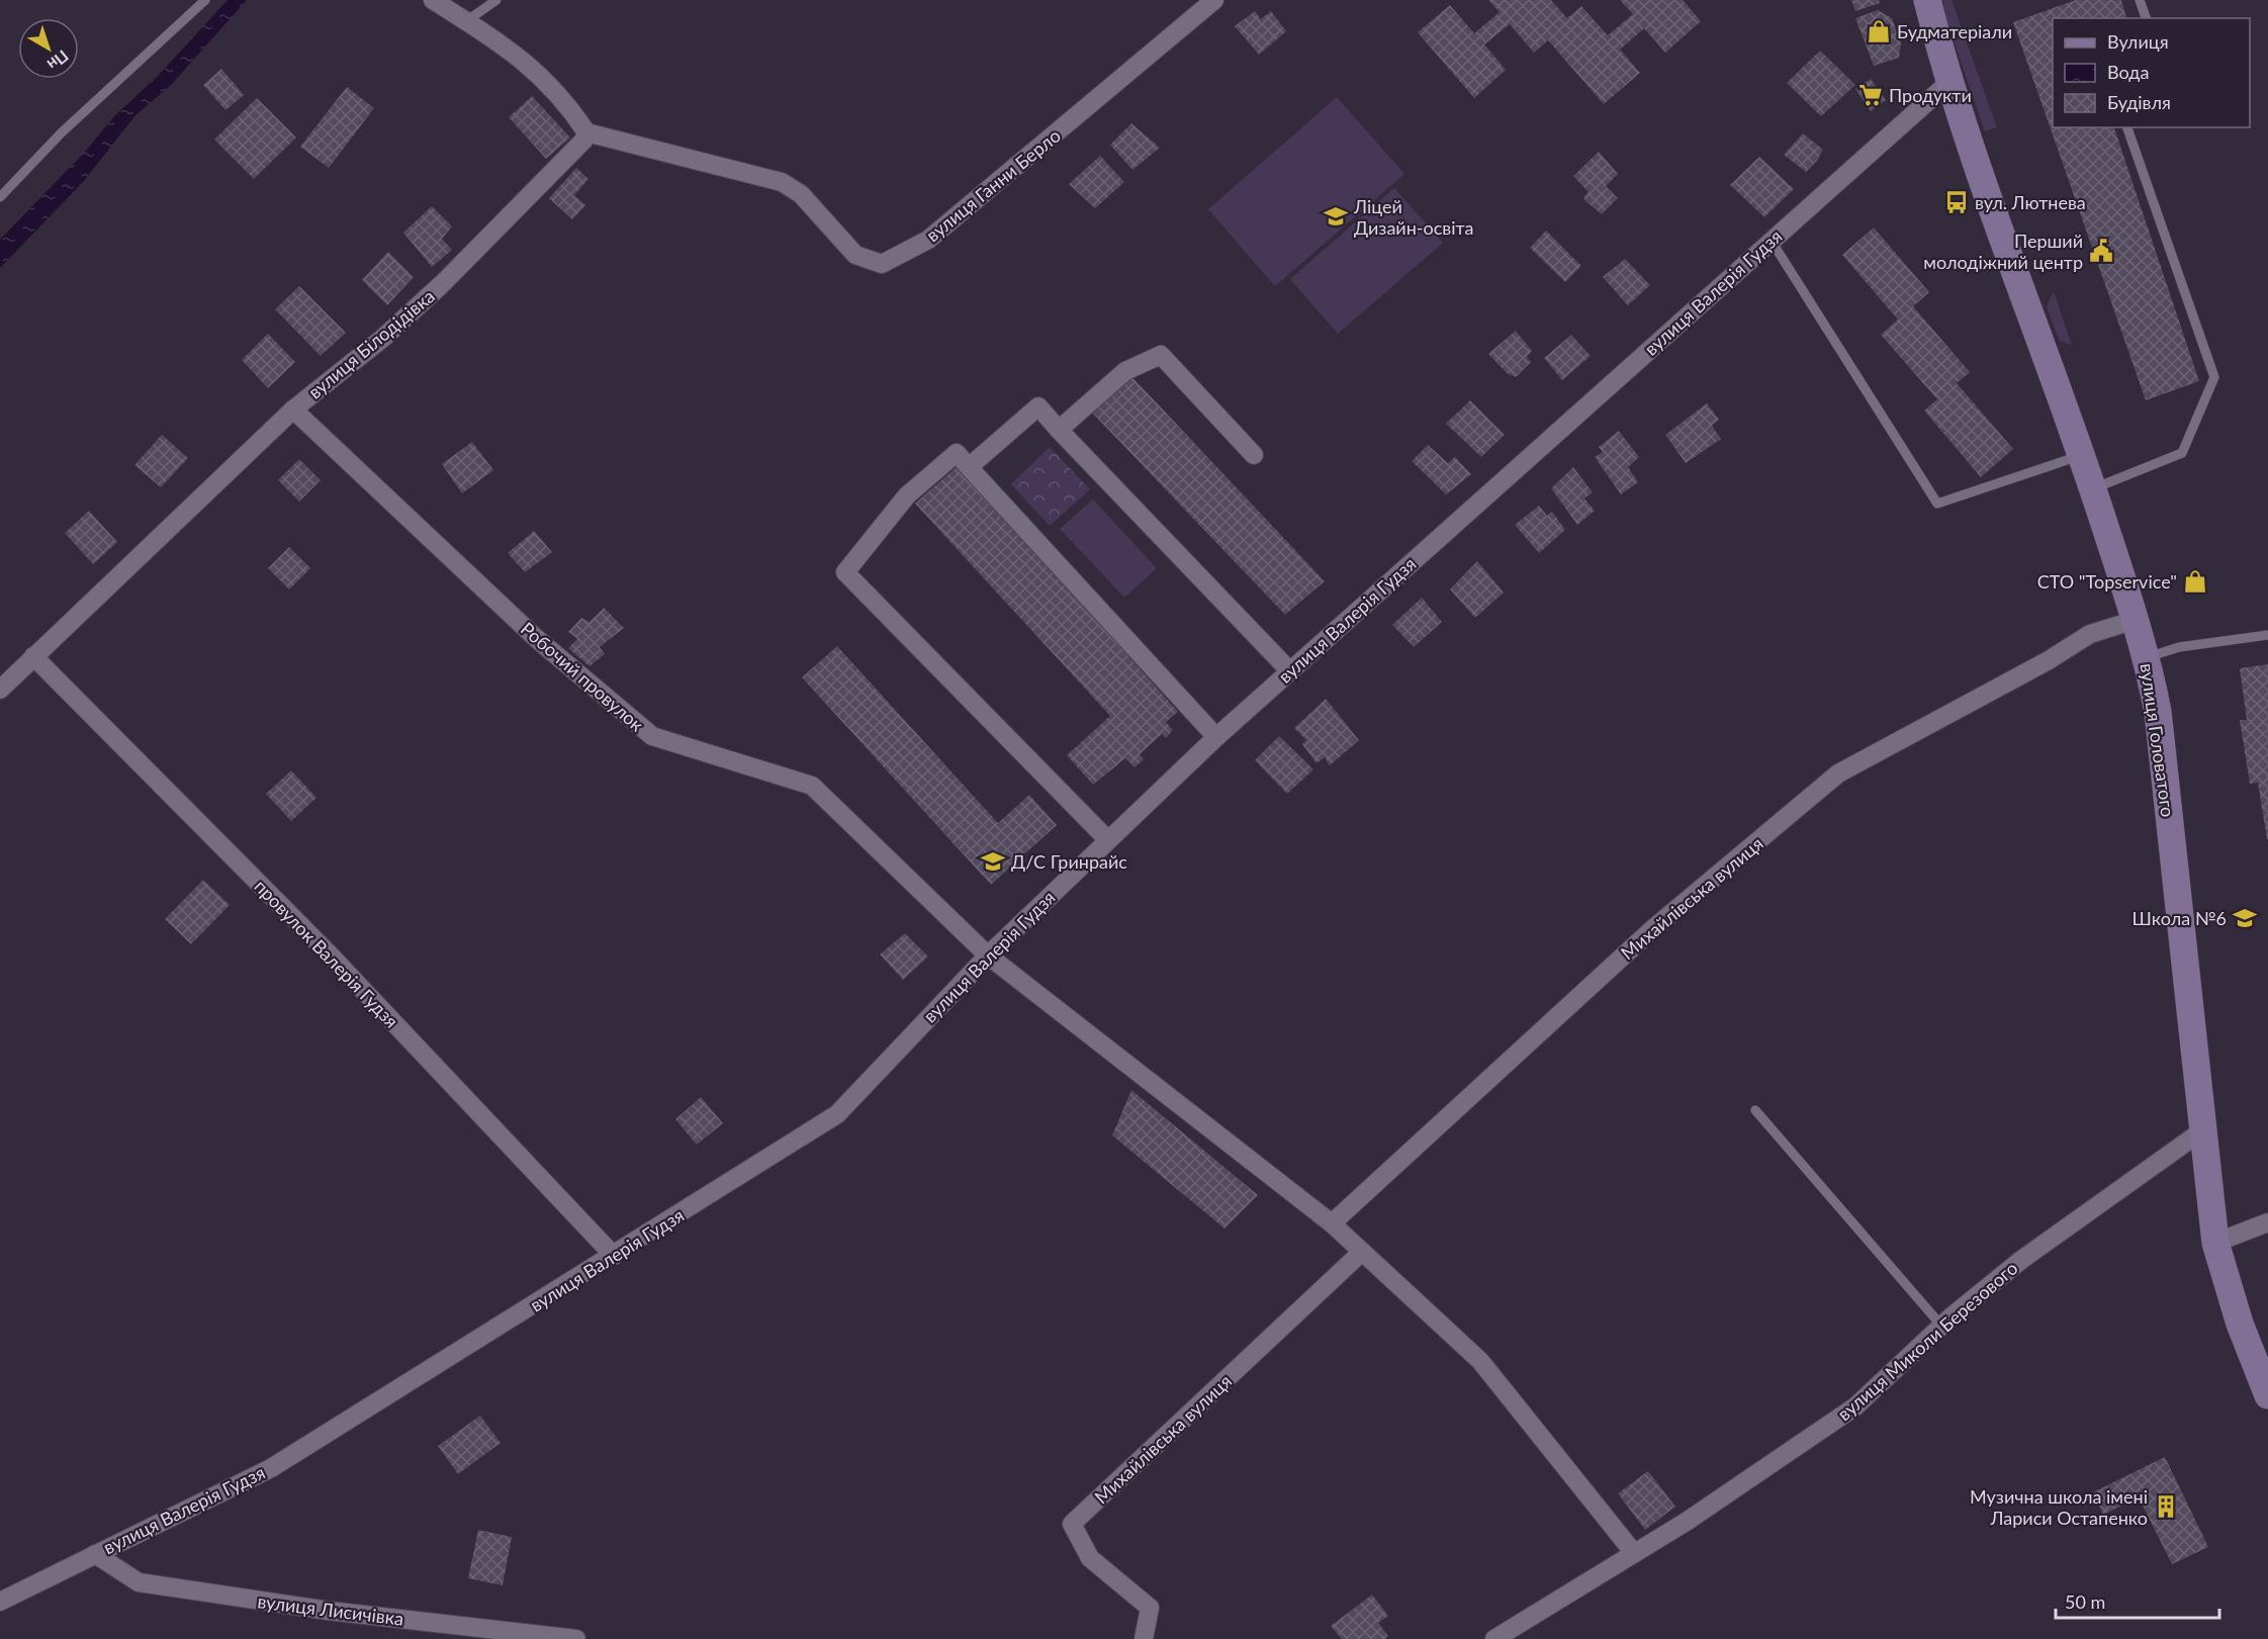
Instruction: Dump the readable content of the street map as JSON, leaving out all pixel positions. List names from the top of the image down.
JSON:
{
  "streets": {
    "main road": ["вулиця Головатого"],
    "street": [
      "вулиця Ганни Берло",
      "вулиця Валерія Гудзя",
      "вулиця Білодідівка",
      "Робочий провулок",
      "Михайлівська вулиця",
      "провулок Валерія Гудзя",
      "вулиця Миколи Березового",
      "вулиця Лисичівка"
    ]
  },
  "crossings": [
    ["вулиця Ганни Берло", "вулиця Білодідівка"],
    ["вулиця Валерія Гудзя", "Робочий провулок"],
    ["вулиця Валерія Гудзя", "вулиця Головатого"],
    ["вулиця Валерія Гудзя", "провулок Валерія Гудзя"],
    ["вулиця Валерія Гудзя", "вулиця Лисичівка"],
    ["вулиця Білодідівка", "Робочий провулок"],
    ["вулиця Білодідівка", "провулок Валерія Гудзя"],
    ["Робочий провулок", "Михайлівська вулиця"],
    ["вулиця Головатого", "Михайлівська вулиця"],
    ["вулиця Головатого", "вулиця Миколи Березового"]
  ],
  "places": {
    "shop": ["Будматеріали", "СТО \"Topservice\""],
    "supermarket": ["Продукти"],
    "bus stop": ["вул. Лютнева"],
    "school or university": ["Ліцей Дизайн-освіта", "Д/С Гринрайс", "Школа №6"],
    "public building": ["Перший молодіжний центр"],
    "building": ["Музична школа імені Лариси Остапенко"]
  },
  "legend": ["Вулиця", "Вода", "Будівля"],
  "scale_bar": "50 m",
  "north": "bottom right"
}
